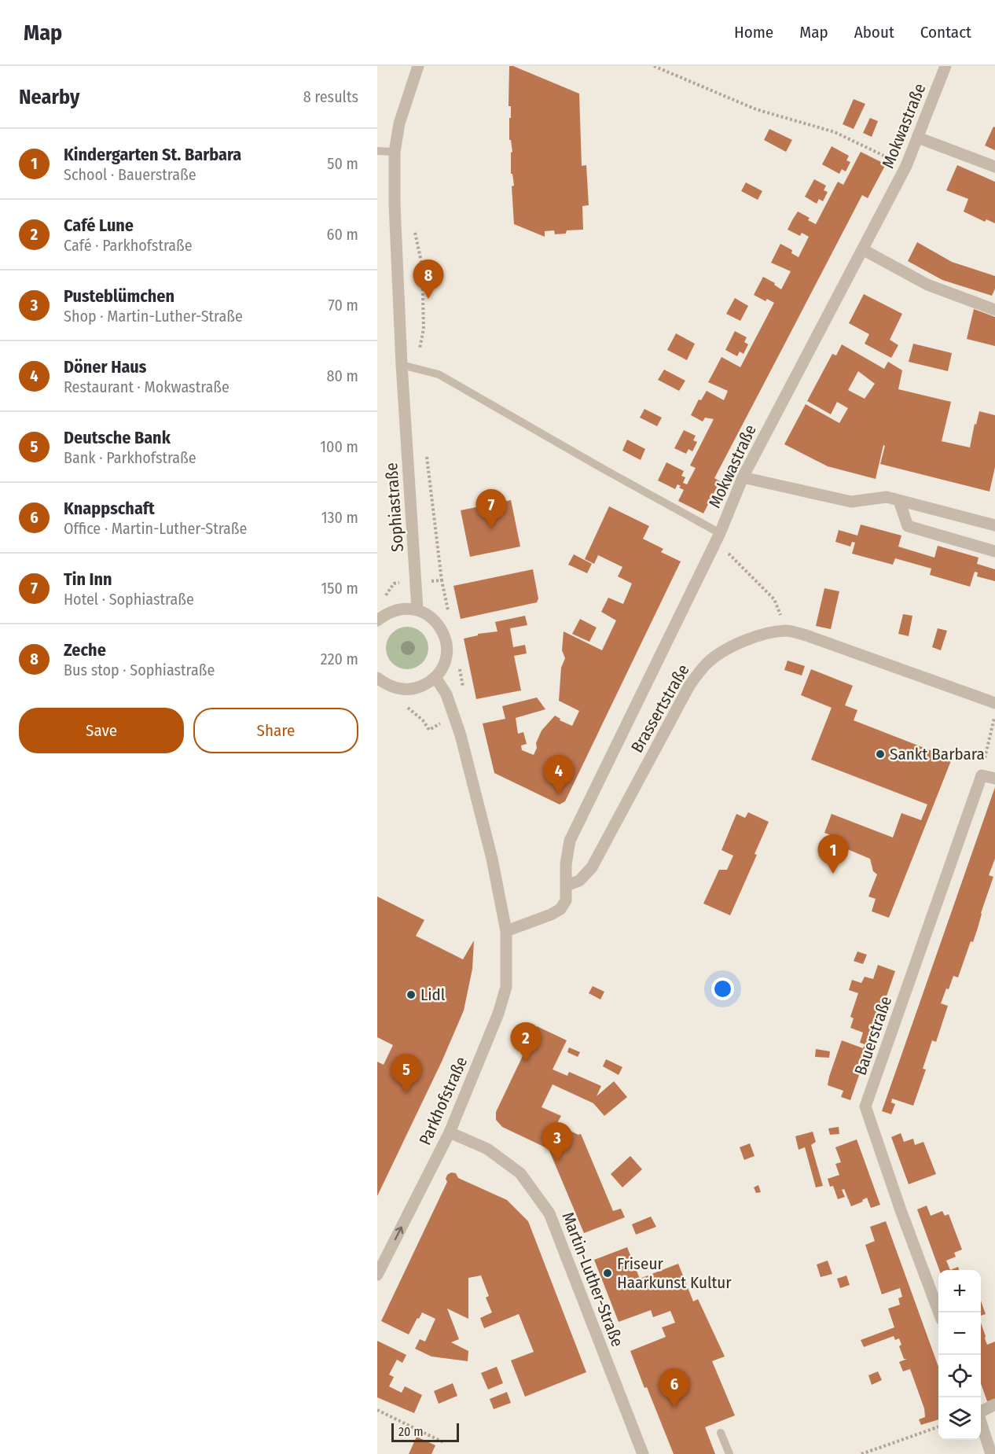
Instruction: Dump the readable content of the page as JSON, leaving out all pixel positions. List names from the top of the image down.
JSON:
{
  "streets": {
    "street": [
      "Mokwastraße",
      "Sophiastraße",
      "Brassertstraße",
      "Bauerstraße",
      "Parkhofstraße",
      "Martin-Luther-Straße"
    ]
  },
  "crossings": [
    ["Mokwastraße", "Brassertstraße"],
    ["Parkhofstraße", "Martin-Luther-Straße"]
  ],
  "one_way": ["Parkhofstraße"],
  "places": ["Sankt Barbara", "Lidl", "Friseur Haarkunst Kultur"],
  "scale_bar": "20 m",
  "page": {
    "header": "Map",
    "nav": [
      "Home",
      "Map",
      "About",
      "Contact"
    ],
    "heading": ["Nearby", "8 results"],
    "list": [
      {
        "mark": "1",
        "name": "Kindergarten St. Barbara",
        "note": "School · Bauerstraße",
        "value": "50 m"
      },
      {
        "mark": "2",
        "name": "Café Lune",
        "note": "Café · Parkhofstraße",
        "value": "60 m"
      },
      {
        "mark": "3",
        "name": "Pusteblümchen",
        "note": "Shop · Martin-Luther-Straße",
        "value": "70 m"
      },
      {
        "mark": "4",
        "name": "Döner Haus",
        "note": "Restaurant · Mokwastraße",
        "value": "80 m"
      },
      {
        "mark": "5",
        "name": "Deutsche Bank",
        "note": "Bank · Parkhofstraße",
        "value": "100 m"
      },
      {
        "mark": "6",
        "name": "Knappschaft",
        "note": "Office · Martin-Luther-Straße",
        "value": "130 m"
      },
      {
        "mark": "7",
        "name": "Tin Inn",
        "note": "Hotel · Sophiastraße",
        "value": "150 m"
      },
      {
        "mark": "8",
        "name": "Zeche",
        "note": "Bus stop · Sophiastraße",
        "value": "220 m"
      }
    ],
    "pins": [
      "8",
      "7",
      "4",
      "1",
      "2",
      "5",
      "3",
      "6"
    ],
    "buttons": ["Save", "Share"],
    "map_buttons": ["+", "−"],
    "scale": "20 m"
  }
}
